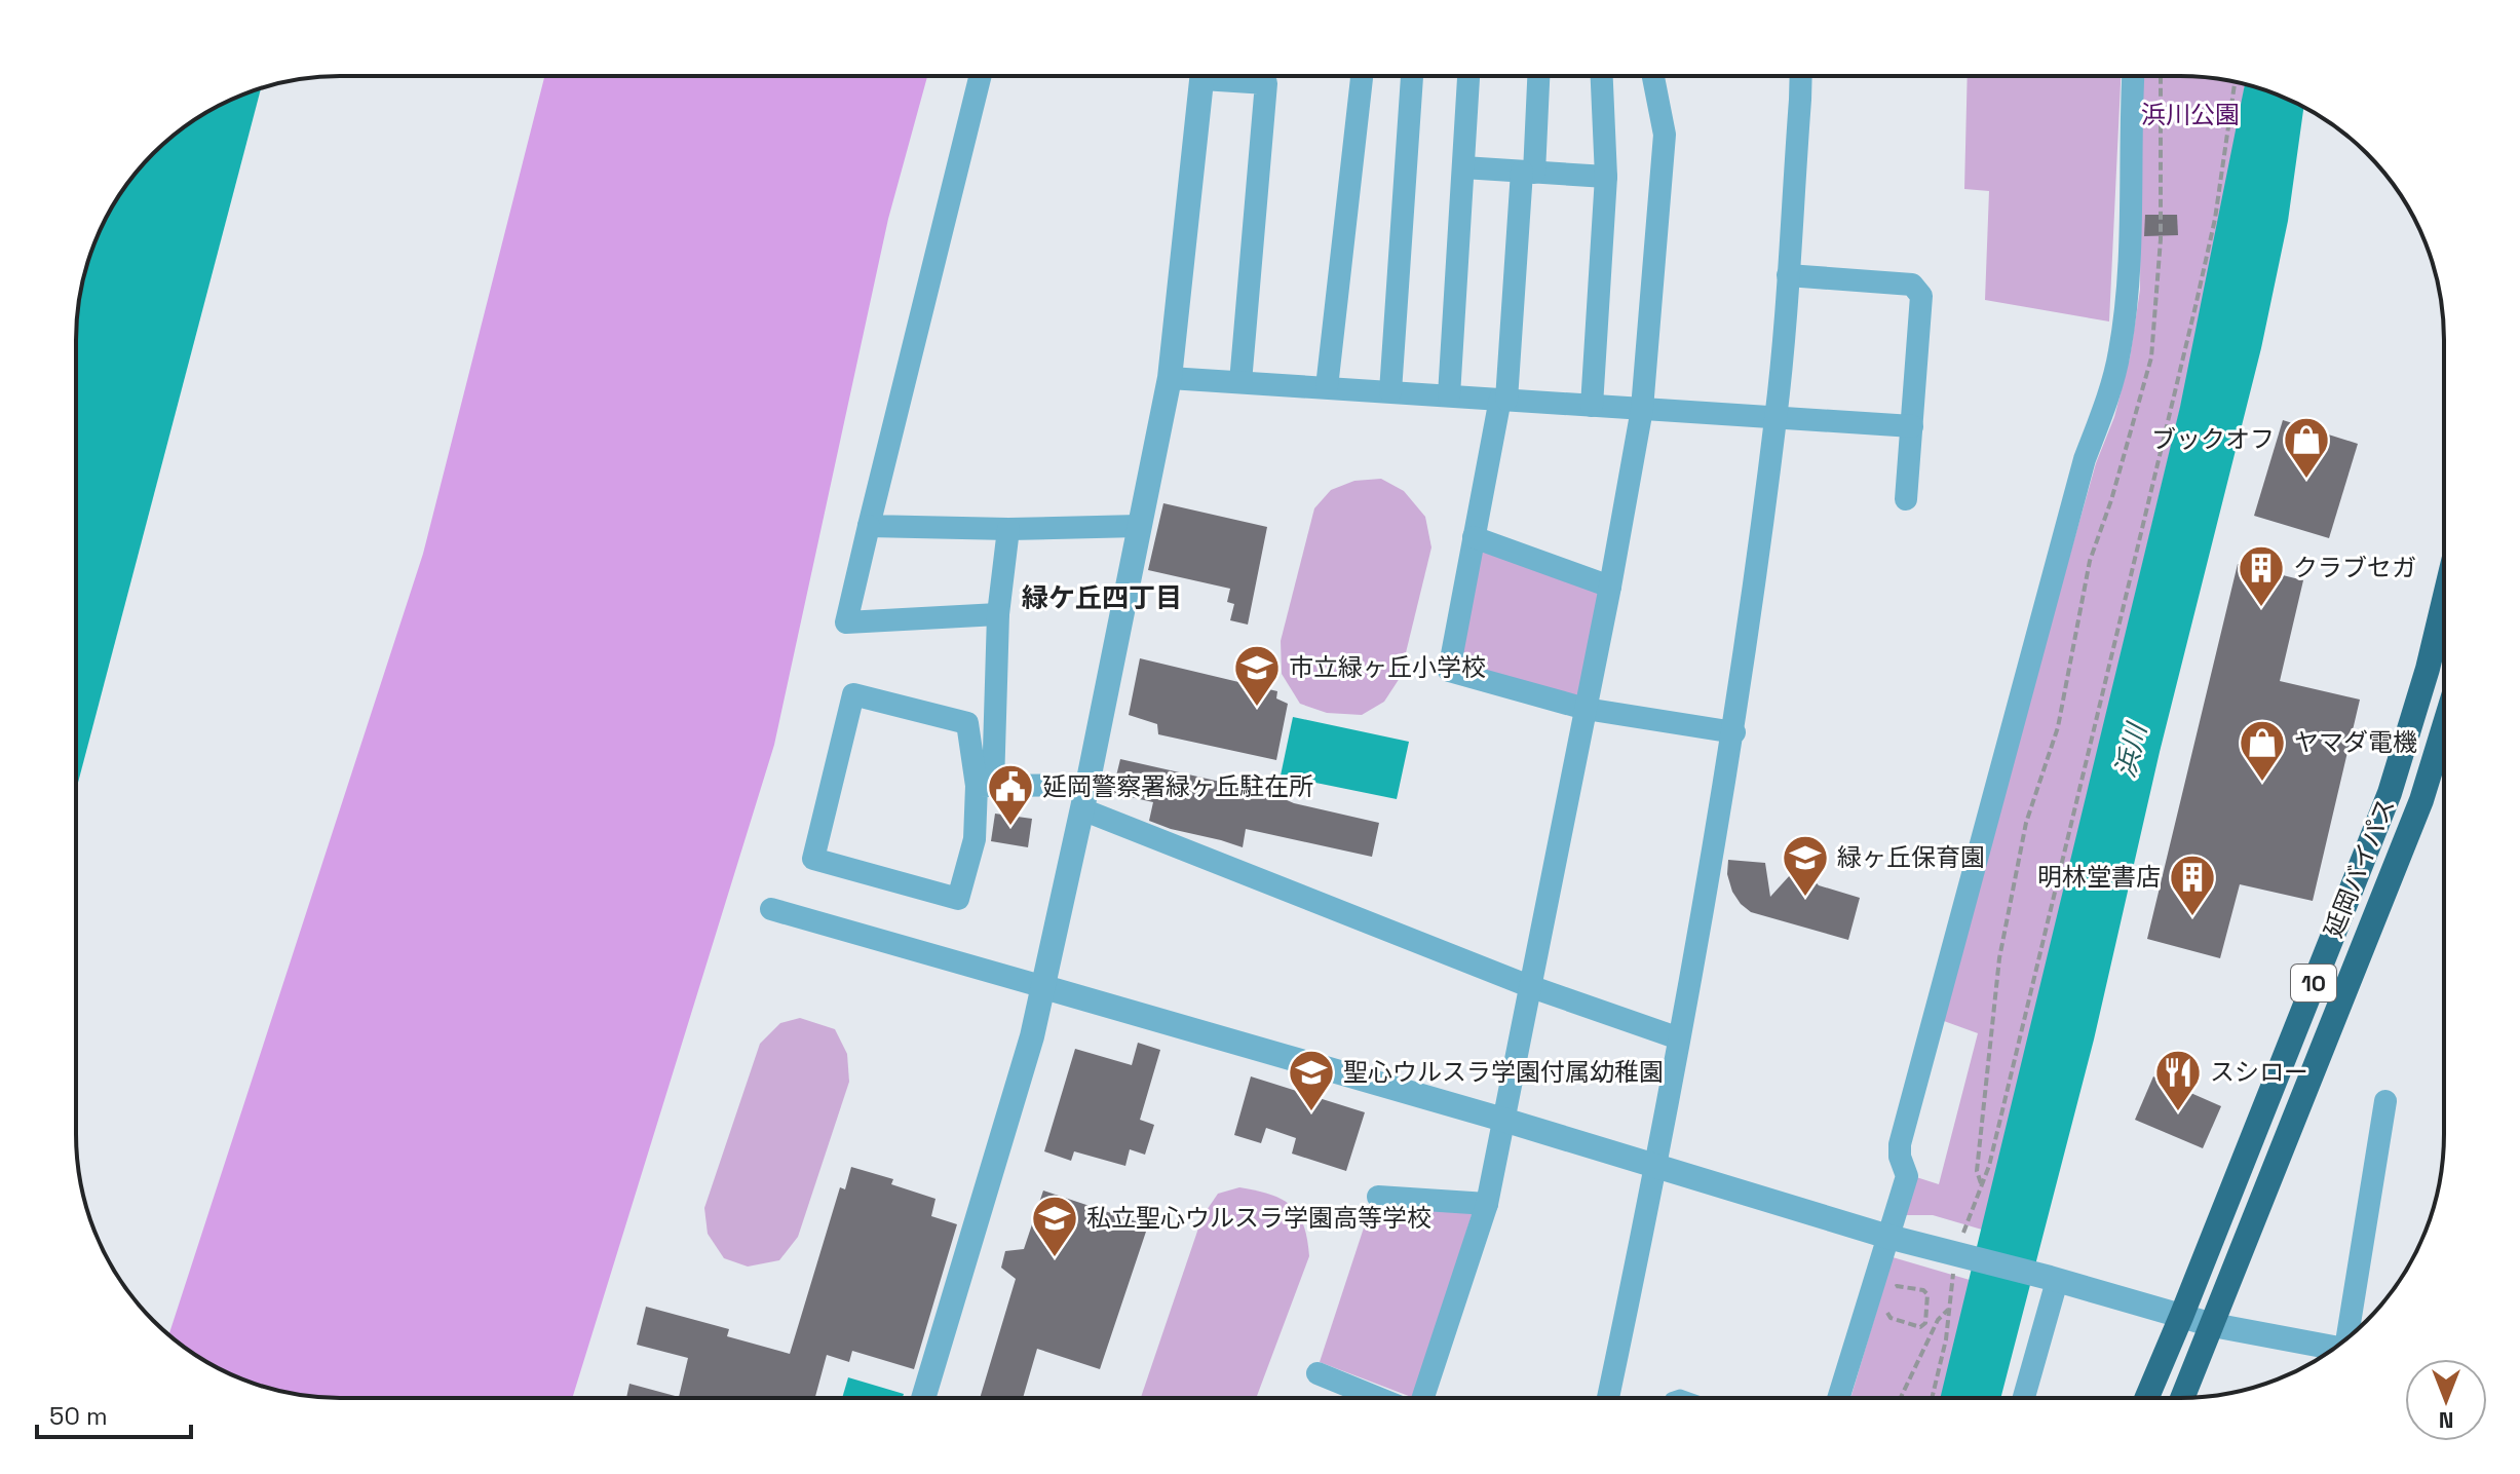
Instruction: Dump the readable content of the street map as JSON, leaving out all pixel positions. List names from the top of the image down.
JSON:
{
  "streets": {
    "highway": ["延岡バイパス", "10"]
  },
  "districts": ["緑ケ丘四丁目"],
  "water": ["浜川"],
  "parks": ["浜川公園"],
  "places": {
    "shop": ["ブックオフ", "ヤマダ電機"],
    "building": ["クラブセガ", "明林堂書店"],
    "school or university": [
      "市立緑ヶ丘小学校",
      "緑ヶ丘保育園",
      "聖心ウルスラ学園付属幼稚園",
      "私立聖心ウルスラ学園高等学校"
    ],
    "public building": ["延岡警察署緑ヶ丘駐在所"],
    "restaurant": ["スシロー"]
  },
  "scale_bar": "50 m",
  "north": "bottom"
}
